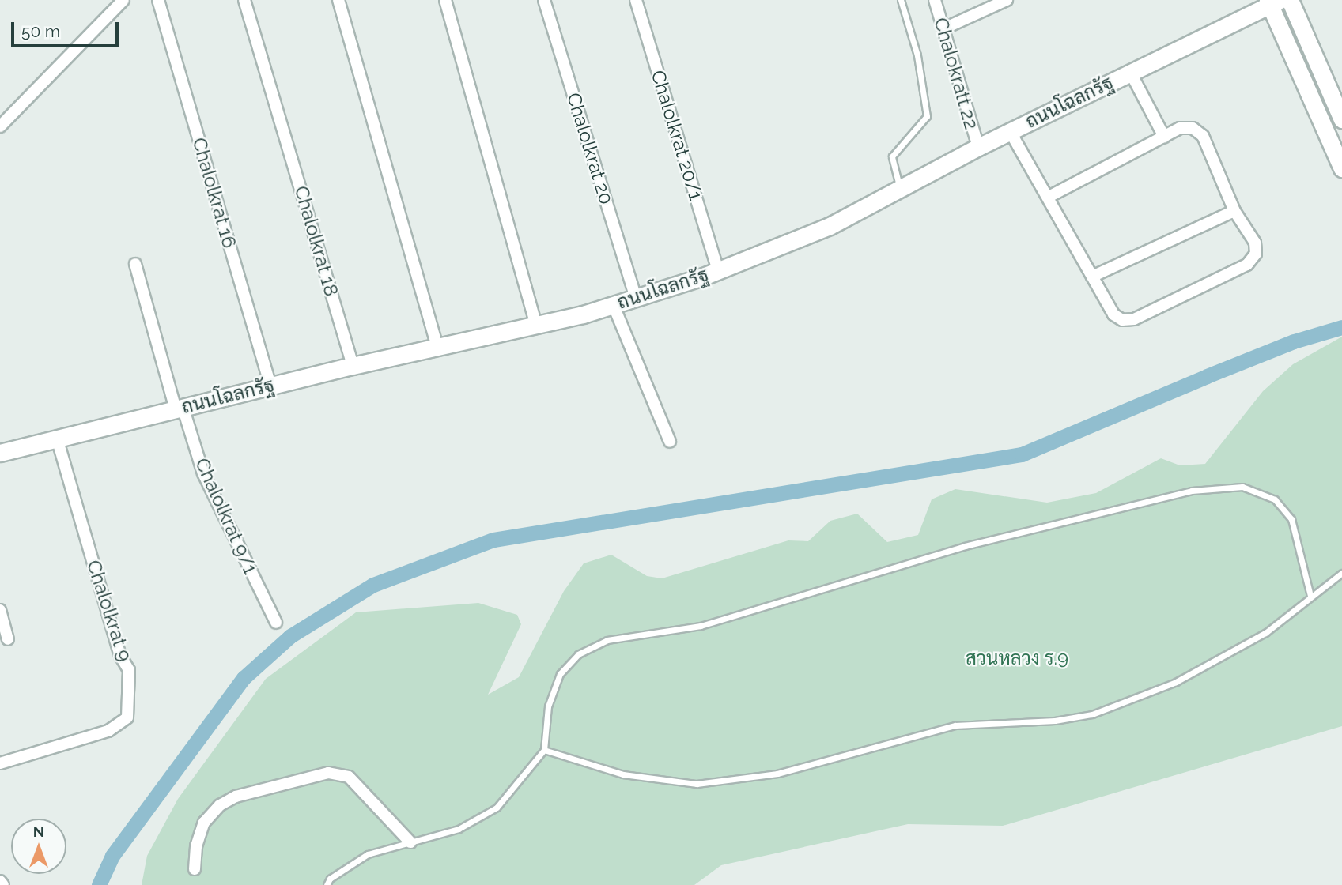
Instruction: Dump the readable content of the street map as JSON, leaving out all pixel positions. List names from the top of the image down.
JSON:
{
  "streets": {
    "street": [
      "Chalokratt 22",
      "ถนนโฉลกรัฐ",
      "Chalolkrat 20/1",
      "Chalolkrat 20",
      "Chalolkrat 16",
      "Chalolkrat 18",
      "Chalolkrat 9/1",
      "Chalolkrat 9"
    ]
  },
  "crossings": [
    ["Chalokratt 22", "ถนนโฉลกรัฐ"],
    ["ถนนโฉลกรัฐ", "Chalolkrat 20/1"],
    ["ถนนโฉลกรัฐ", "Chalolkrat 20"],
    ["ถนนโฉลกรัฐ", "Chalolkrat 16"],
    ["ถนนโฉลกรัฐ", "Chalolkrat 18"],
    ["ถนนโฉลกรัฐ", "Chalolkrat 9/1"],
    ["ถนนโฉลกรัฐ", "Chalolkrat 9"]
  ],
  "parks": ["สวนหลวง ร.9"],
  "scale_bar": "50 m",
  "north": "top"
}
